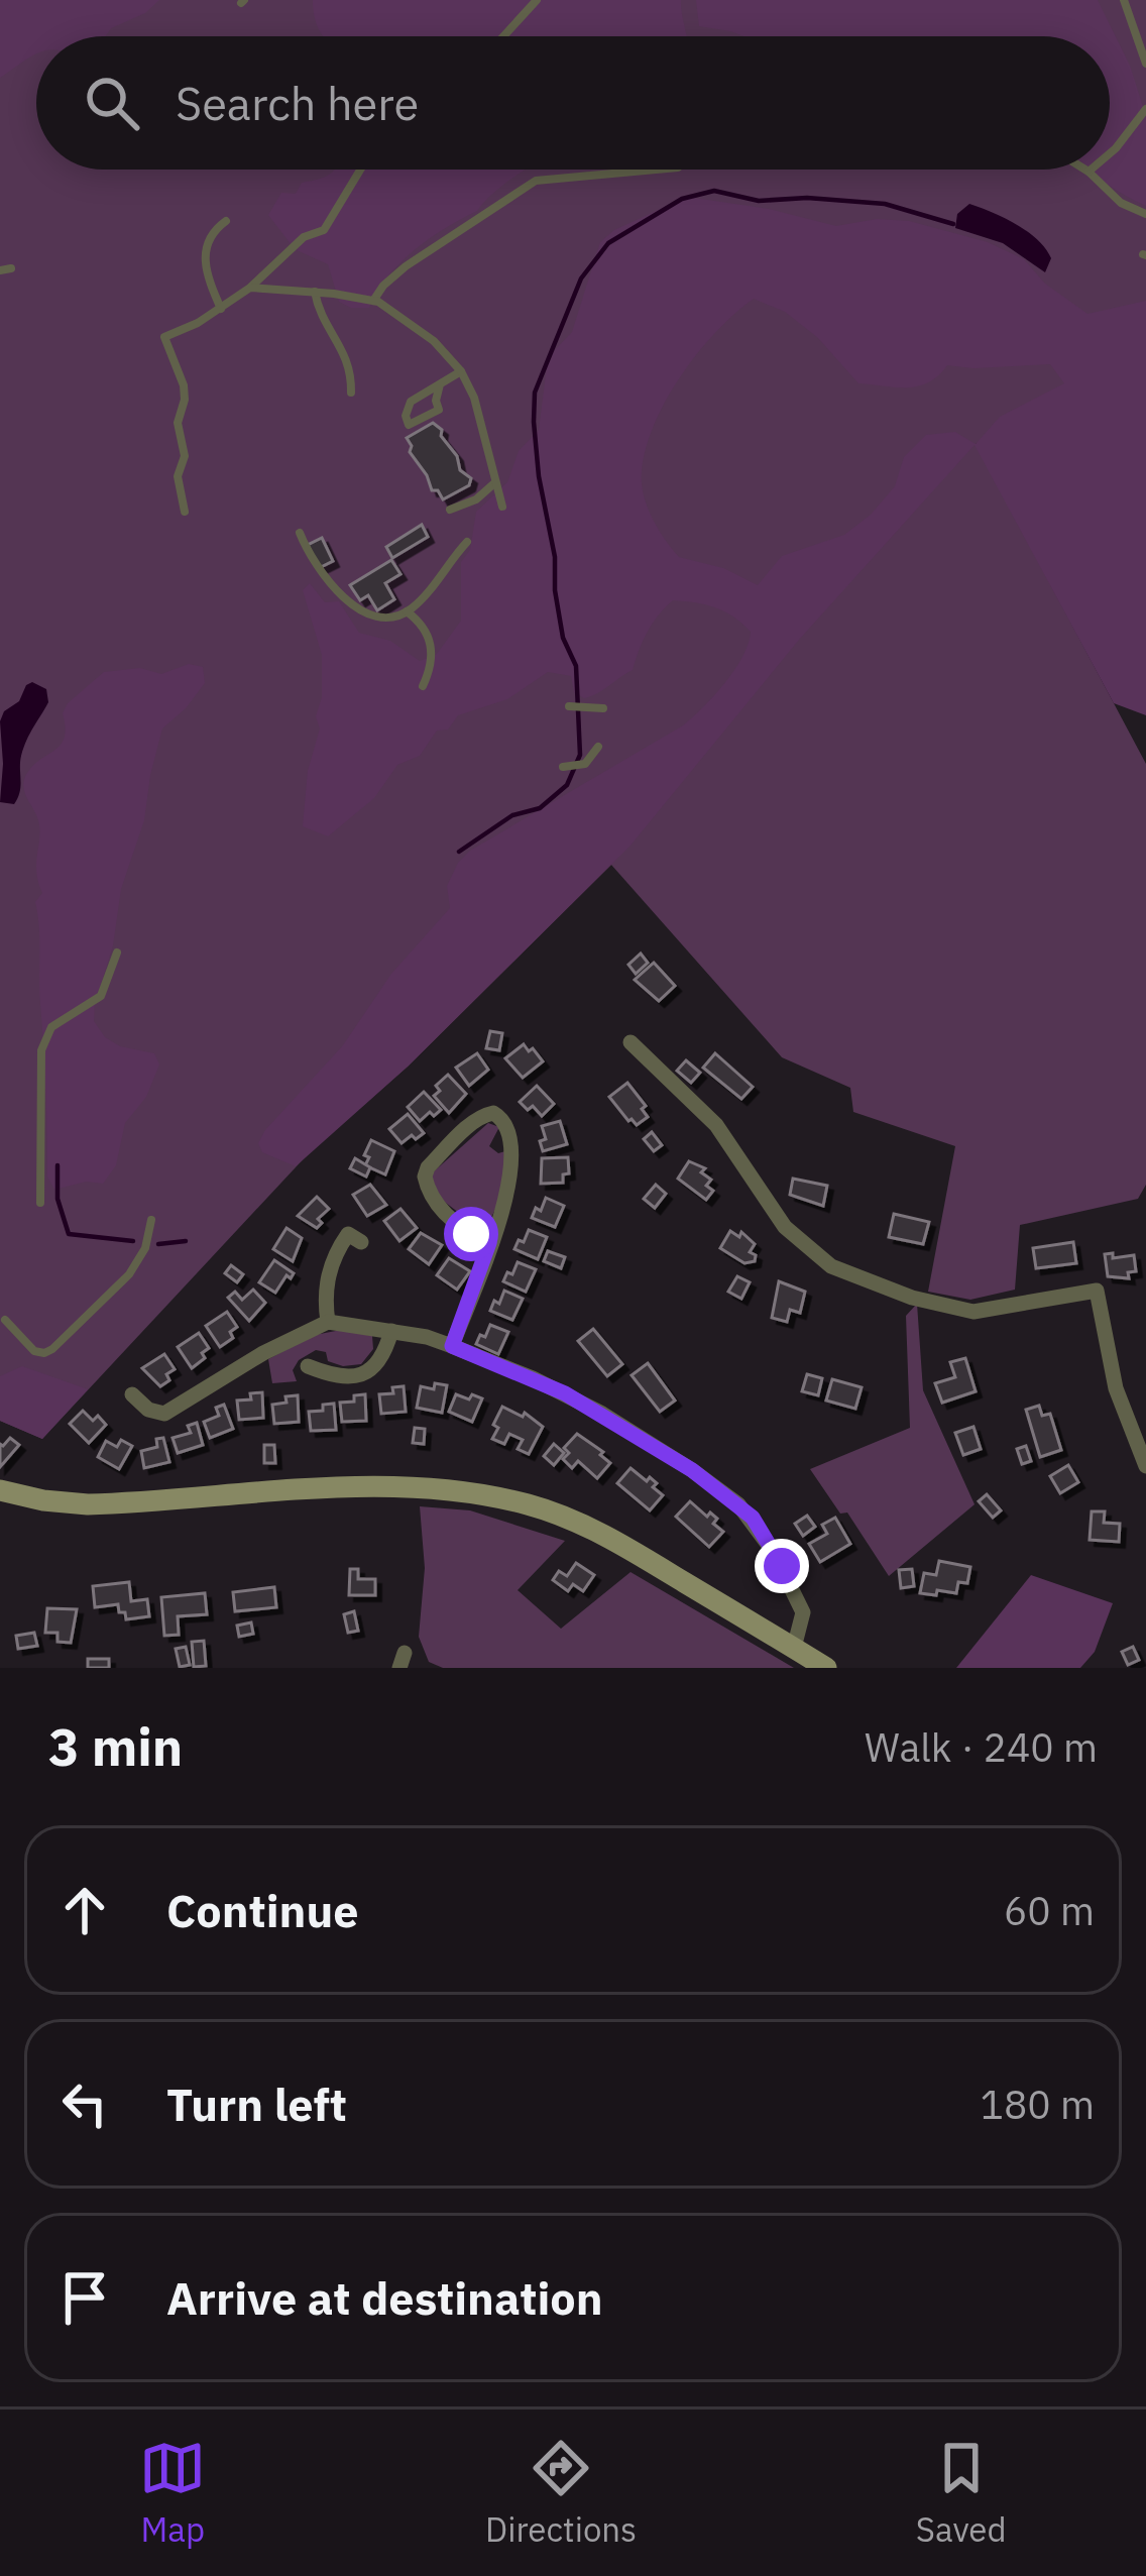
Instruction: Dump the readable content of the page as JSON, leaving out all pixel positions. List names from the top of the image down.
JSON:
{
  "page": {
    "search": "Search here",
    "heading": ["3 min", "Walk · 240 m"],
    "list": [
      ["Continue", "60 m"],
      ["Turn left", "180 m"],
      "Arrive at destination"
    ],
    "nav": ["Map", "Directions", "Saved"]
  }
}
